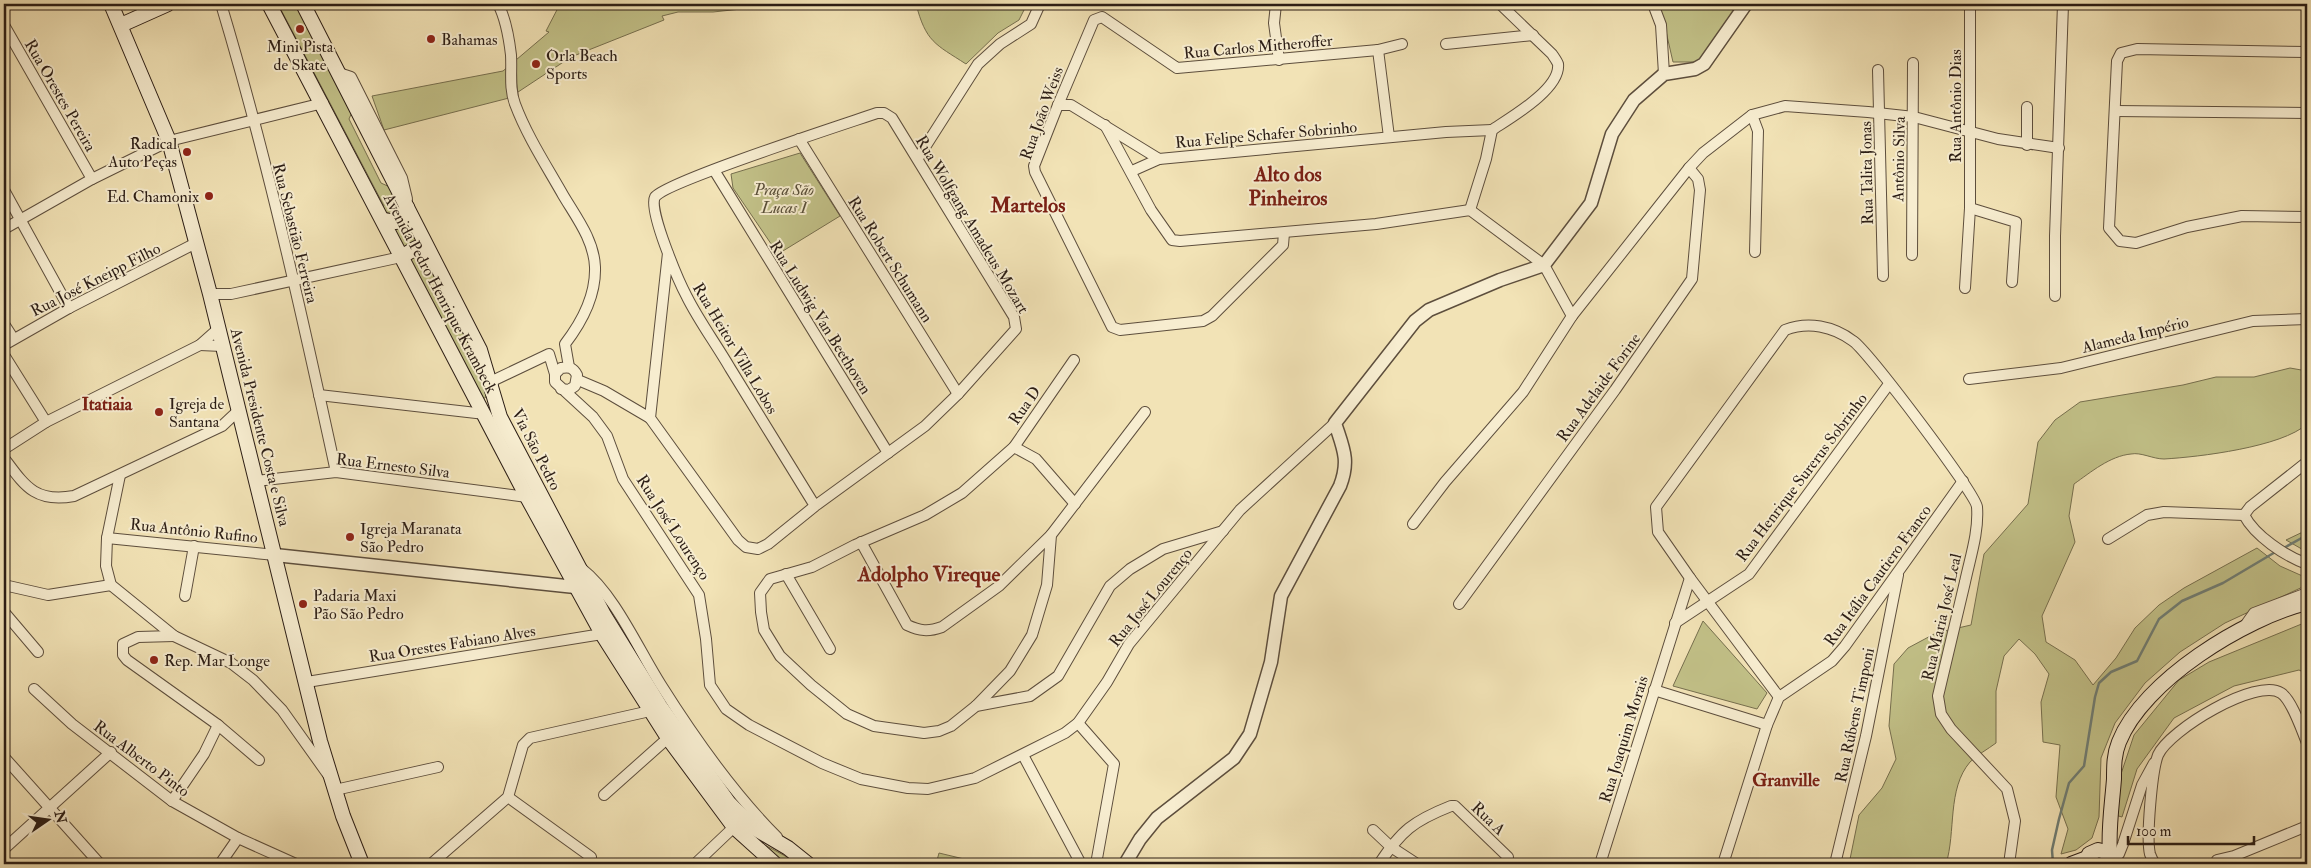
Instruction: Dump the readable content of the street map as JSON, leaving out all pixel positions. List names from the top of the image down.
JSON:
{
  "streets": {
    "main road": ["Avenida Pedro Henrique Krambeck", "Avenida Presidente Costa e Silva", "Via São Pedro"],
    "street": [
      "Rua Carlos Mitheroffer",
      "Rua Orestes Pereira",
      "Rua Antônio Dias",
      "Rua João Weiss",
      "Rua Felipe Schafer Sobrinho",
      "Antônio Silva",
      "Rua Talita Jonas",
      "Rua Wolfgang Amadeus Mozart",
      "Rua Sebastião Ferreira",
      "Rua Robert Schumann",
      "Rua José Kneipp Filho",
      "Rua Ludwig Van Beethoven",
      "Alameda Império",
      "Rua Heitor Villa Lobos",
      "Rua Adelaide Forine",
      "Rua D",
      "Rua Ernesto Silva",
      "Rua Henrique Surerus Sobrinho",
      "Rua José Lourenço",
      "Rua Antônio Rufino",
      "Rua Itália Cautiero Franco",
      "Rua Maria José Leal",
      "Rua Orestes Fabiano Alves",
      "Rua Rúbens Timponi",
      "Rua Joaquim Morais",
      "Rua Alberto Pinto",
      "Rua A"
    ]
  },
  "crossings": [
    ["Rua Carlos Mitheroffer", "Rua João Weiss"],
    ["Rua João Weiss", "Rua Felipe Schafer Sobrinho"],
    ["Rua Wolfgang Amadeus Mozart", "Rua Robert Schumann"],
    ["Rua Wolfgang Amadeus Mozart", "Rua Ludwig Van Beethoven"],
    ["Rua Wolfgang Amadeus Mozart", "Rua Heitor Villa Lobos"],
    ["Rua Wolfgang Amadeus Mozart", "Rua José Lourenço"],
    ["Rua Sebastião Ferreira", "Rua Ernesto Silva"],
    ["Rua José Kneipp Filho", "Avenida Presidente Costa e Silva"],
    ["Avenida Pedro Henrique Krambeck", "Rua Ernesto Silva"],
    ["Avenida Pedro Henrique Krambeck", "Rua Antônio Rufino"],
    ["Avenida Pedro Henrique Krambeck", "Rua Orestes Fabiano Alves"],
    ["Avenida Presidente Costa e Silva", "Rua Ernesto Silva"],
    ["Avenida Presidente Costa e Silva", "Rua Antônio Rufino"],
    ["Avenida Presidente Costa e Silva", "Rua Orestes Fabiano Alves"],
    ["Rua Henrique Surerus Sobrinho", "Rua Maria José Leal"],
    ["Rua Itália Cautiero Franco", "Rua Maria José Leal"],
    ["Rua Itália Cautiero Franco", "Rua Rúbens Timponi"],
    ["Rua Maria José Leal", "Rua Joaquim Morais"]
  ],
  "districts": [
    "Alto dos Pinheiros",
    "Martelos",
    "Itatiaia",
    "Adolpho Vireque",
    "Granville"
  ],
  "parks": ["Praça São Lucas I"],
  "places": [
    "Mini Pista de Skate",
    "Bahamas",
    "Orla Beach Sports",
    "Radical Auto Peças",
    "Ed. Chamonix",
    "Igreja de Santana",
    "Igreja Maranata São Pedro",
    "Padaria Maxi Pão São Pedro",
    "Rep. Mar Longe"
  ],
  "scale_bar": "100 m",
  "north": "right"
}
